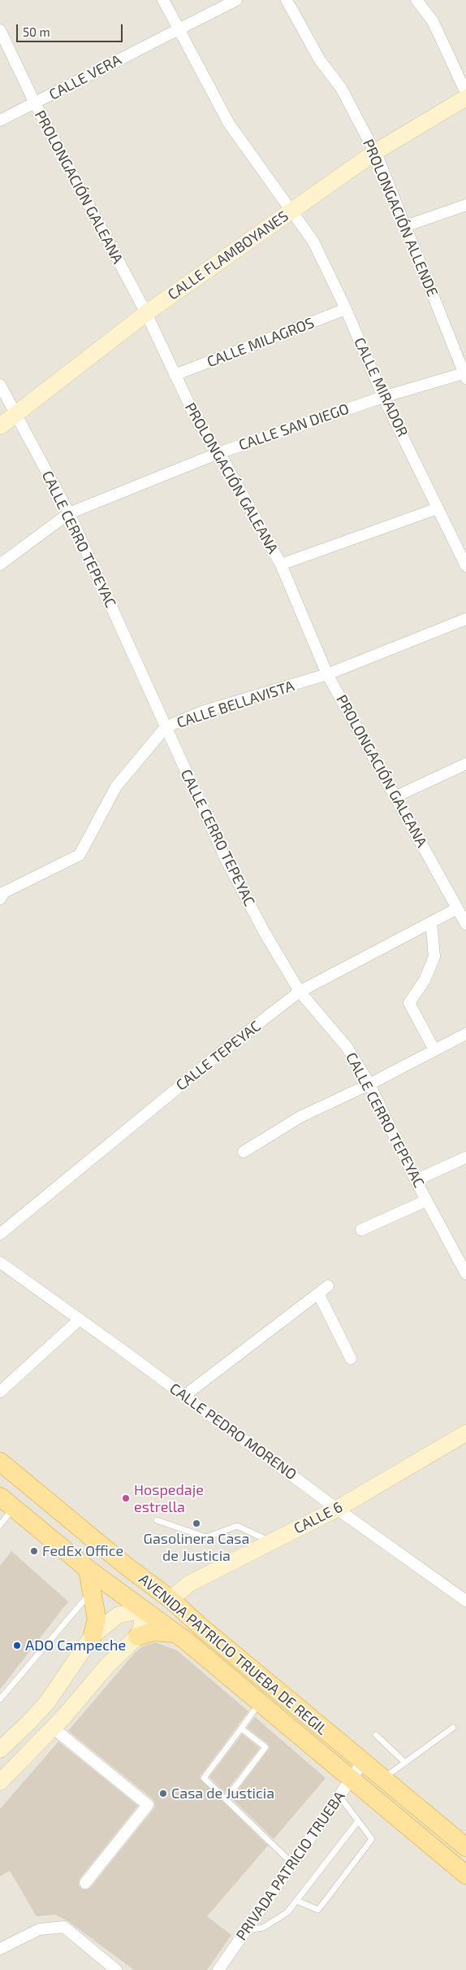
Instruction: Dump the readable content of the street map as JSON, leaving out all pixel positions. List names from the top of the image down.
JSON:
{
  "streets": {
    "main road": ["AVENIDA PATRICIO TRUEBA DE REGIL"],
    "street": [
      "CALLE VERA",
      "PROLONGACIÓN GALEANA",
      "PROLONGACIÓN ALLENDE",
      "CALLE FLAMBOYANES",
      "CALLE MILAGROS",
      "CALLE MIRADOR",
      "CALLE SAN DIEGO",
      "CALLE CERRO TEPEYAC",
      "CALLE BELLAVISTA",
      "CALLE TEPEYAC",
      "CALLE PEDRO MORENO",
      "CALLE 6",
      "PRIVADA PATRICIO TRUEBA"
    ]
  },
  "crossings": [
    ["CALLE VERA", "PROLONGACIÓN GALEANA"],
    ["CALLE VERA", "CALLE MIRADOR"],
    ["PROLONGACIÓN GALEANA", "CALLE FLAMBOYANES"],
    ["PROLONGACIÓN GALEANA", "CALLE MILAGROS"],
    ["PROLONGACIÓN GALEANA", "CALLE SAN DIEGO"],
    ["PROLONGACIÓN GALEANA", "CALLE BELLAVISTA"],
    ["PROLONGACIÓN GALEANA", "CALLE TEPEYAC"],
    ["PROLONGACIÓN ALLENDE", "CALLE FLAMBOYANES"],
    ["PROLONGACIÓN ALLENDE", "CALLE SAN DIEGO"],
    ["CALLE FLAMBOYANES", "CALLE MIRADOR"],
    ["CALLE FLAMBOYANES", "CALLE CERRO TEPEYAC"],
    ["CALLE MILAGROS", "CALLE MIRADOR"],
    ["CALLE MIRADOR", "CALLE SAN DIEGO"],
    ["CALLE SAN DIEGO", "CALLE CERRO TEPEYAC"],
    ["CALLE CERRO TEPEYAC", "CALLE BELLAVISTA"],
    ["CALLE CERRO TEPEYAC", "CALLE TEPEYAC"],
    ["CALLE PEDRO MORENO", "CALLE 6"],
    ["CALLE 6", "AVENIDA PATRICIO TRUEBA DE REGIL"],
    ["AVENIDA PATRICIO TRUEBA DE REGIL", "PRIVADA PATRICIO TRUEBA"]
  ],
  "places": [
    "Hospedaje estrella",
    "Gasolinera Casa de Justicia",
    "FedEx Office",
    "ADO Campeche",
    "Casa de Justicia"
  ],
  "scale_bar": "50 m"
}
